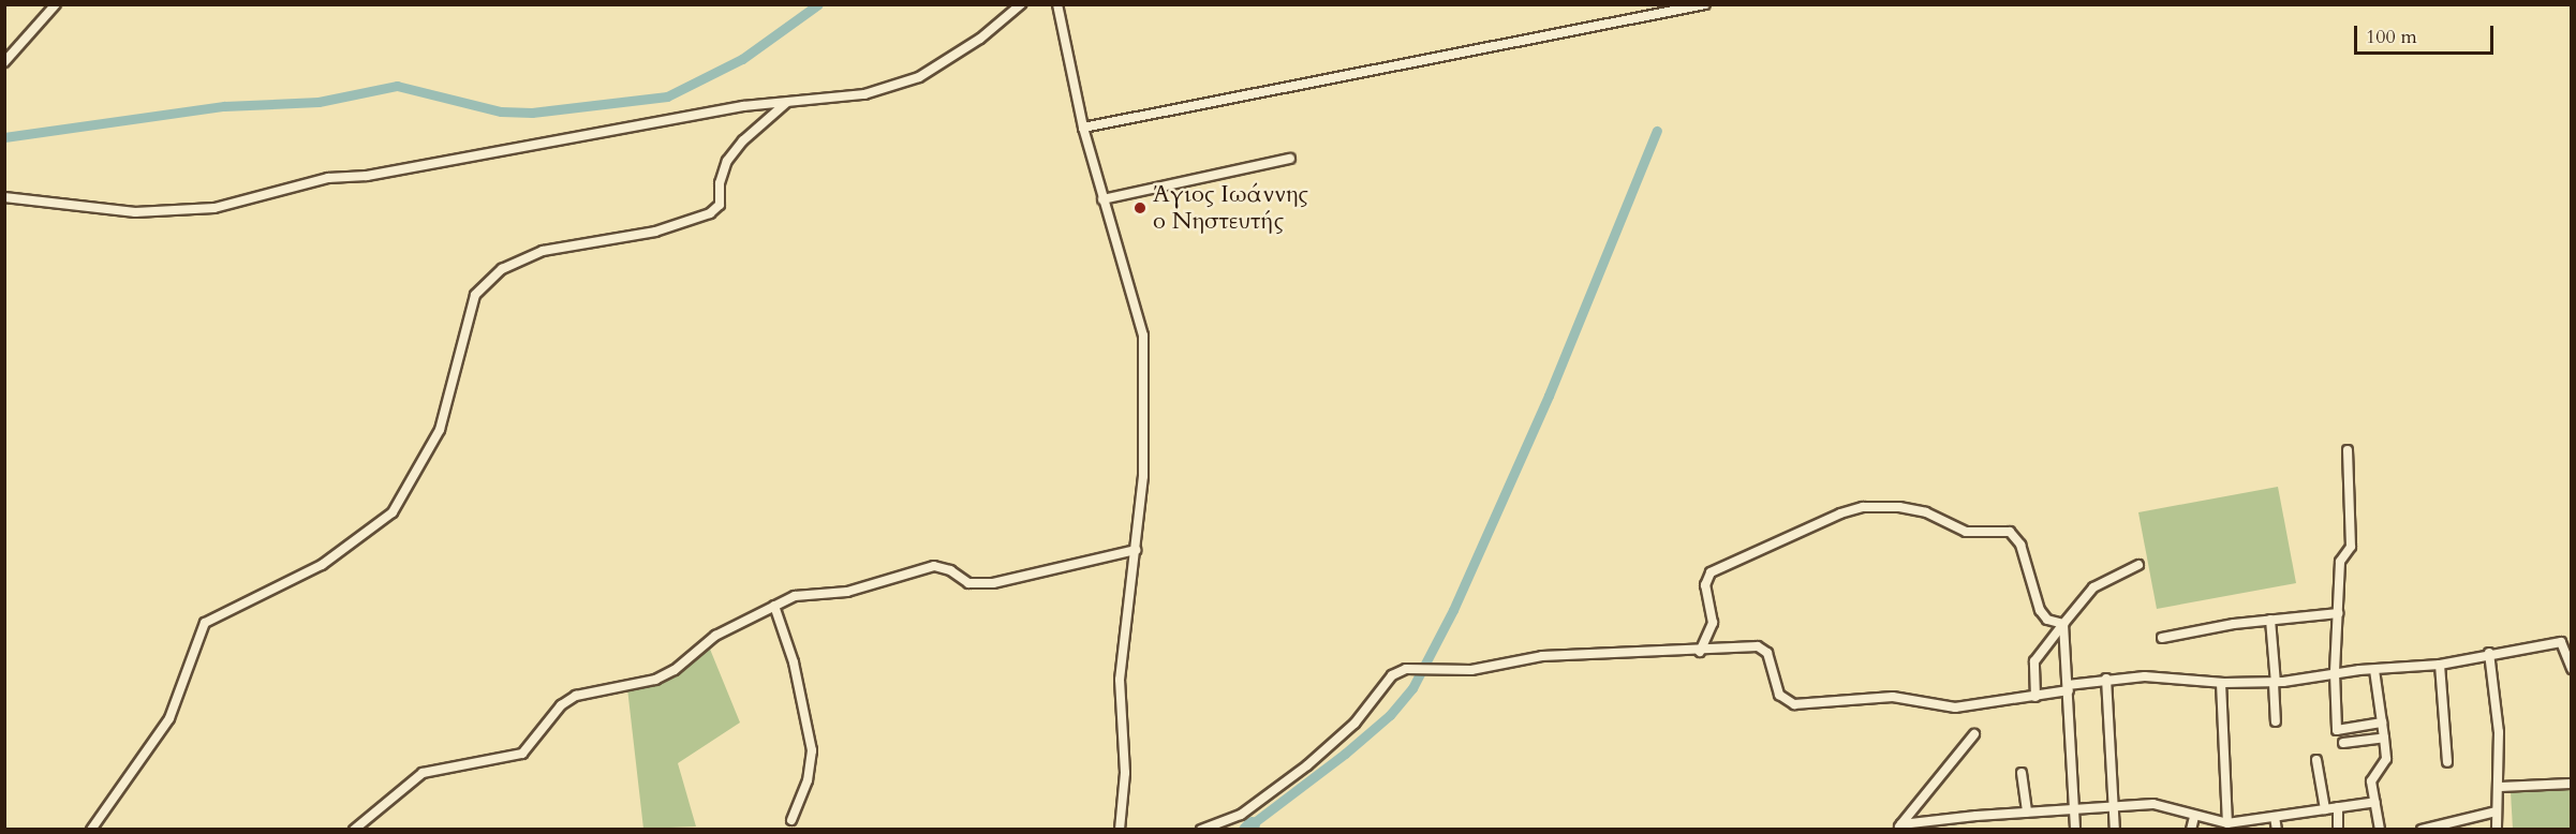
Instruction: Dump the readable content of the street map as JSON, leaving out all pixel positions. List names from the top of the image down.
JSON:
{
  "places": ["Άγιος Ιωάννης ο Νηστευτής"],
  "scale_bar": "100 m"
}
